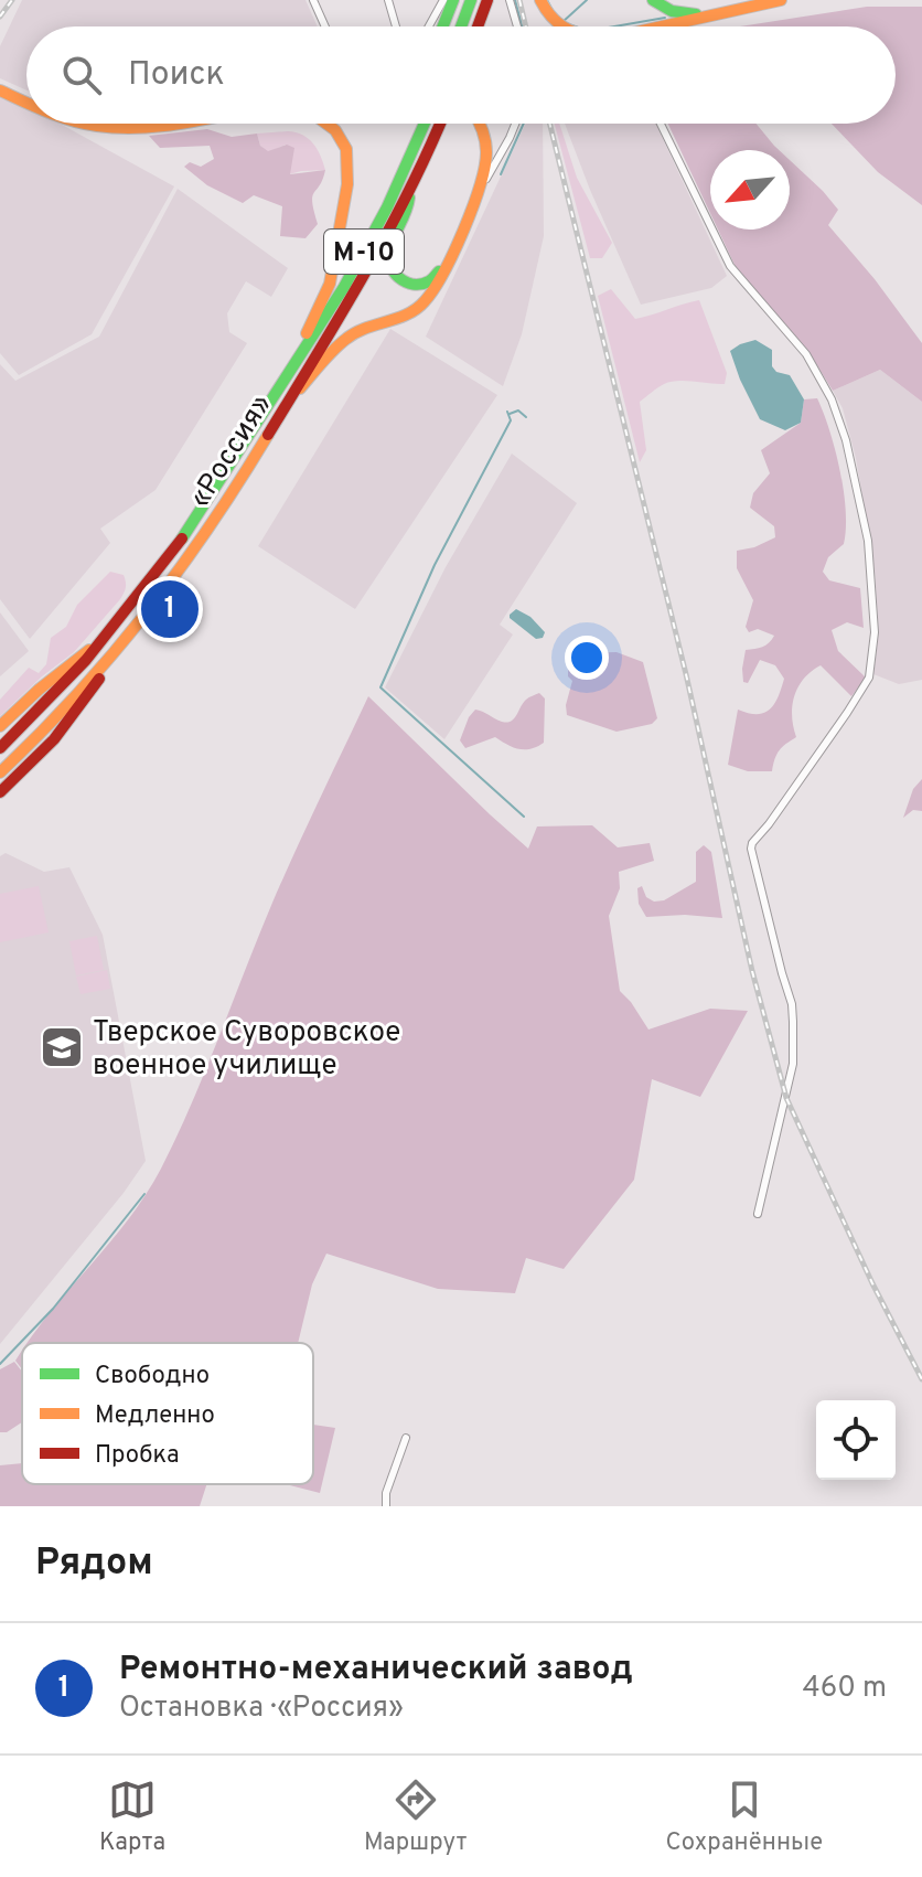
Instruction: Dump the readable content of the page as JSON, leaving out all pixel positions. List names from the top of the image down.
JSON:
{
  "streets": {
    "main road": ["М-10", "«Россия»"]
  },
  "places": {
    "school or university": ["Тверское Суворовское военное училище"]
  },
  "legend": ["Свободно", "Медленно", "Пробка"],
  "north": "bottom left",
  "page": {
    "search": "Поиск",
    "pins": "1",
    "heading": "Рядом",
    "list": [
      {
        "mark": "1",
        "name": "Ремонтно-механический завод",
        "note": "Остановка · «Россия»",
        "value": "460 m"
      }
    ],
    "nav": ["Карта", "Маршрут", "Сохранённые"]
  }
}
